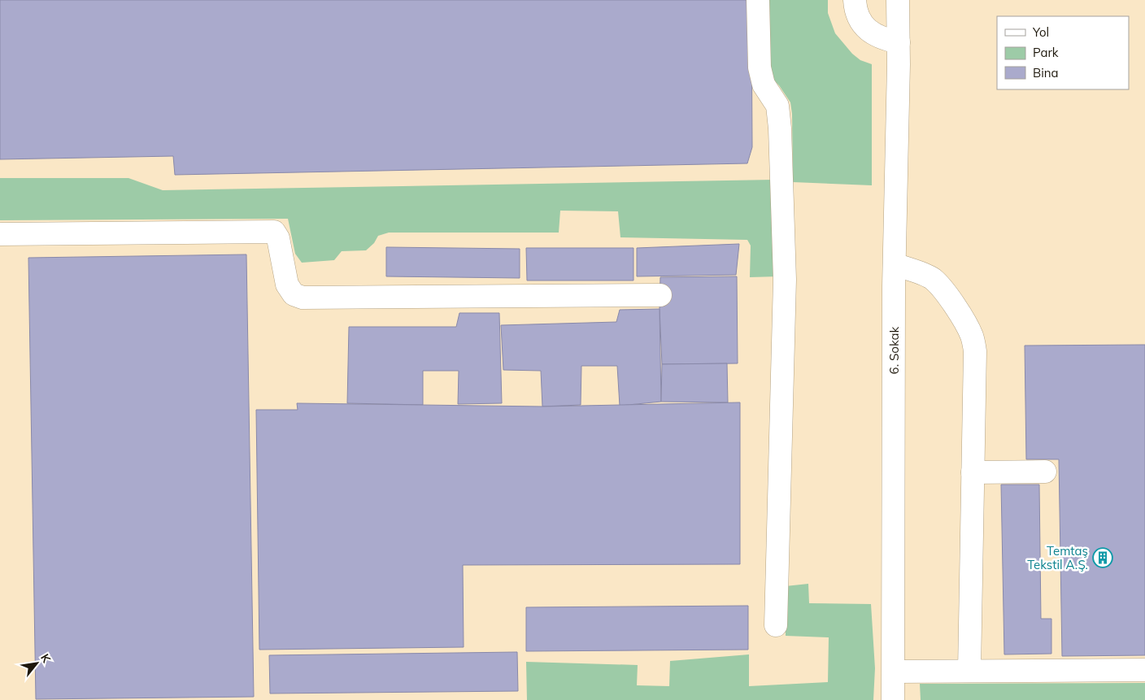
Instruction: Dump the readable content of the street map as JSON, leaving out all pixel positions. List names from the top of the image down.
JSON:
{
  "streets": {
    "street": ["6. Sokak"]
  },
  "places": {
    "building": ["Temtaş Tekstil A.Ş."]
  },
  "legend": ["Yol", "Park", "Bina"],
  "north": "top right"
}
